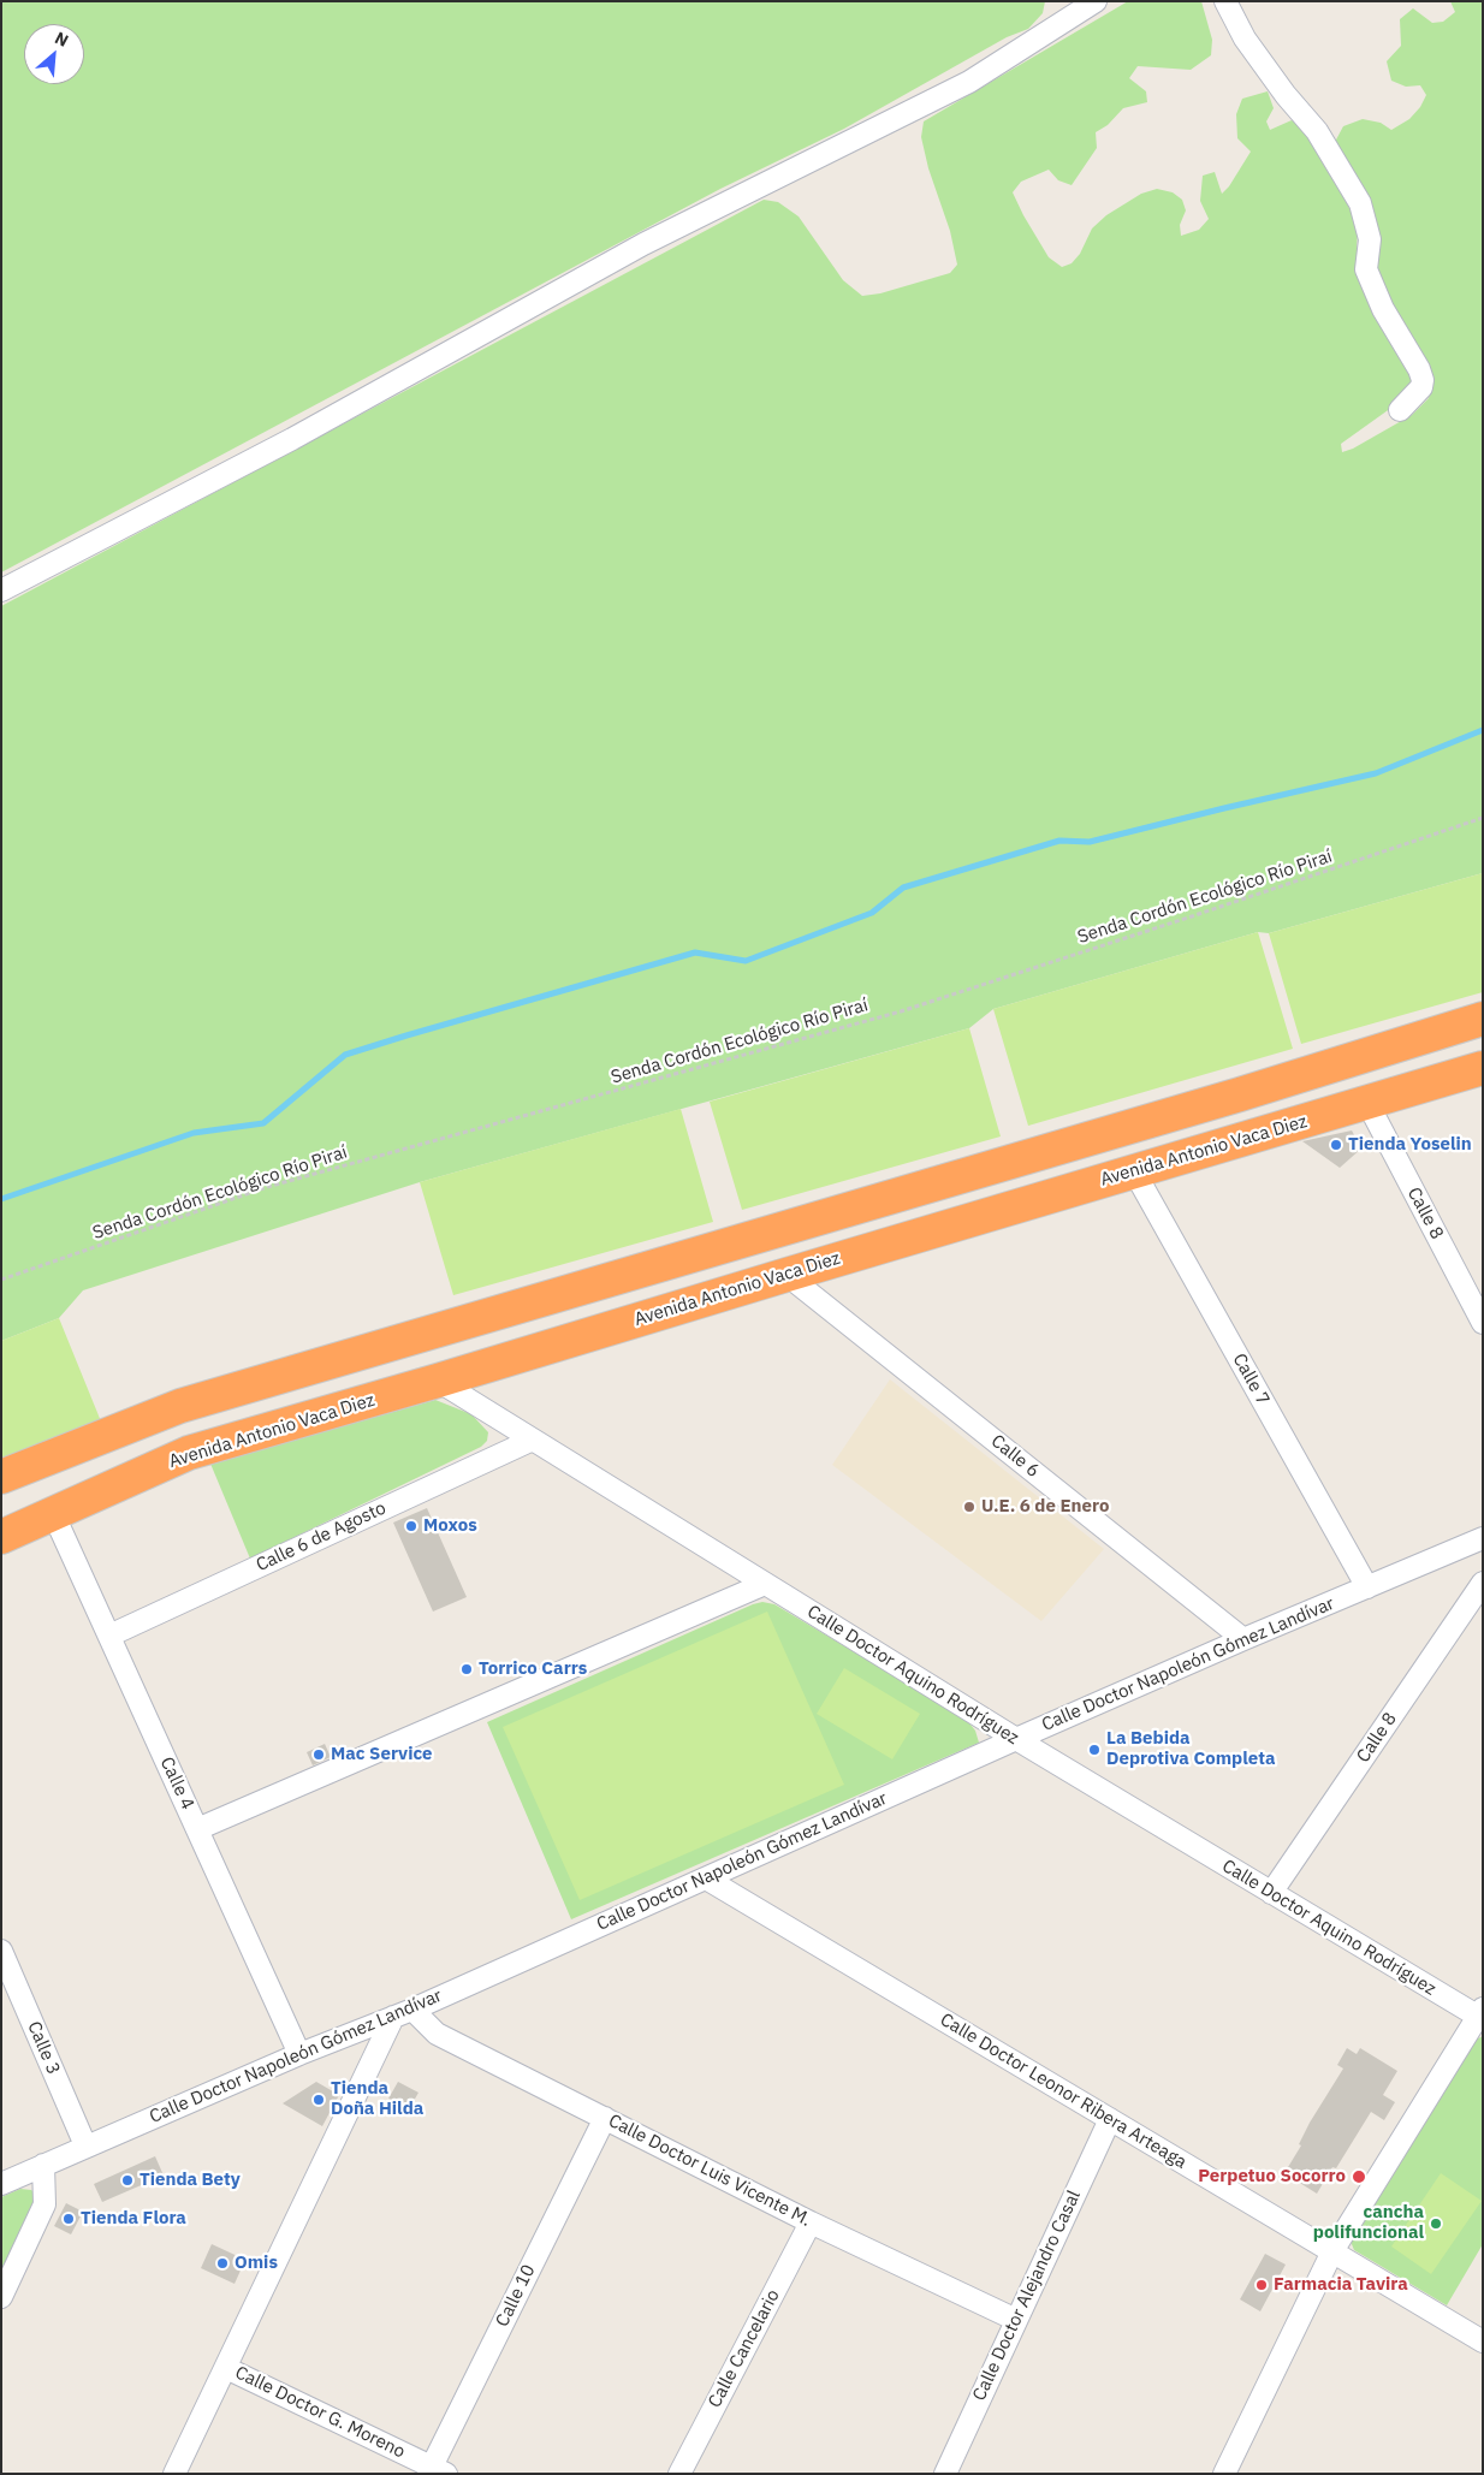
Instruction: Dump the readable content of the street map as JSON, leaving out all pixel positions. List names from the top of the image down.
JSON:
{
  "streets": {
    "highway": ["Avenida Antonio Vaca Diez"],
    "street": [
      "Calle 8",
      "Calle 7",
      "Calle 6",
      "Calle 6 de Agosto",
      "Calle Doctor Napoleón Gómez Landívar",
      "Calle Doctor Aquino Rodríguez",
      "Calle 4",
      "Calle 3",
      "Calle Doctor Leonor Ribera Arteaga",
      "Calle Doctor Luis Vicente M.",
      "Calle 10",
      "Calle Doctor Alejandro Casal",
      "Calle Cancelario",
      "Calle Doctor G. Moreno"
    ],
    "path": ["Senda Cordón Ecológico Río Piraí"]
  },
  "crossings": [
    ["Avenida Antonio Vaca Diez", "Calle 8"],
    ["Avenida Antonio Vaca Diez", "Calle 7"],
    ["Avenida Antonio Vaca Diez", "Calle 6"],
    ["Avenida Antonio Vaca Diez", "Calle Doctor Aquino Rodríguez"],
    ["Avenida Antonio Vaca Diez", "Calle 4"],
    ["Calle 8", "Calle Doctor Aquino Rodríguez"],
    ["Calle 7", "Calle Doctor Napoleón Gómez Landívar"],
    ["Calle 6", "Calle Doctor Napoleón Gómez Landívar"],
    ["Calle 6 de Agosto", "Calle Doctor Aquino Rodríguez"],
    ["Calle 6 de Agosto", "Calle 4"],
    ["Calle Doctor Napoleón Gómez Landívar", "Calle Doctor Aquino Rodríguez"],
    ["Calle Doctor Napoleón Gómez Landívar", "Calle 4"],
    ["Calle Doctor Napoleón Gómez Landívar", "Calle 3"],
    ["Calle Doctor Napoleón Gómez Landívar", "Calle Doctor Leonor Ribera Arteaga"],
    ["Calle Doctor Napoleón Gómez Landívar", "Calle Doctor Luis Vicente M."],
    ["Calle Doctor Leonor Ribera Arteaga", "Calle Doctor Alejandro Casal"],
    ["Calle Doctor Luis Vicente M.", "Calle 10"],
    ["Calle Doctor Luis Vicente M.", "Calle Doctor Alejandro Casal"],
    ["Calle Doctor Luis Vicente M.", "Calle Cancelario"],
    ["Calle 10", "Calle Doctor G. Moreno"]
  ],
  "places": [
    "Tienda Yoselin",
    "U.E. 6 de Enero",
    "Moxos",
    "Torrico Carrs",
    "La Bebida Deprotiva Completa",
    "Mac Service",
    "Tienda Doña Hilda",
    "Perpetuo Socorro",
    "Tienda Bety",
    "Tienda Flora",
    "cancha polifuncional",
    "Omis",
    "Farmacia Tavira"
  ],
  "north": "top right"
}
